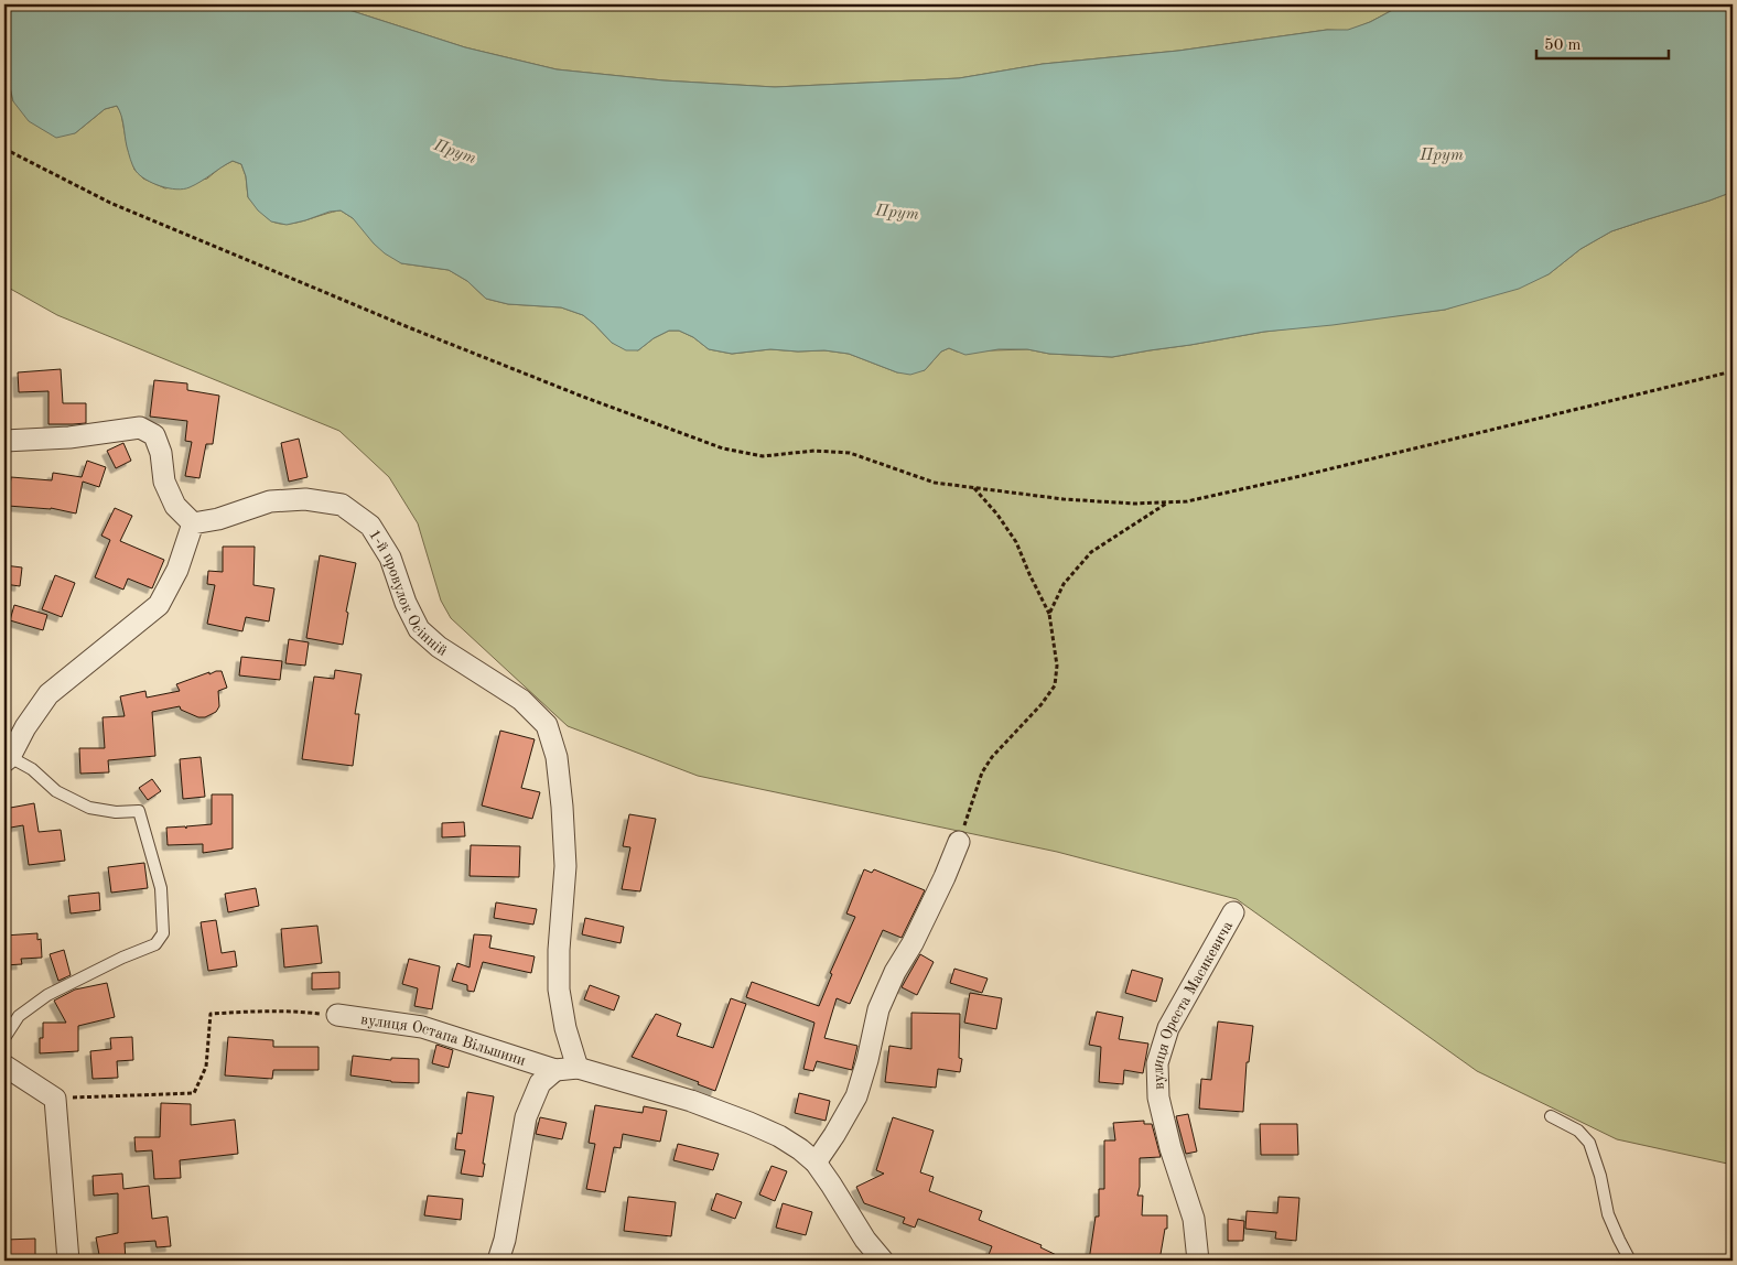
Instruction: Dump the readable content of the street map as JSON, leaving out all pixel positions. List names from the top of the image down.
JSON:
{
  "streets": {
    "street": ["1-й провулок Осінній", "вулиця Ореста Масикевича", "вулиця Остапа Вільшини"]
  },
  "crossings": [
    ["1-й провулок Осінній", "вулиця Остапа Вільшини"]
  ],
  "water": ["Прут"],
  "scale_bar": "50 m"
}
